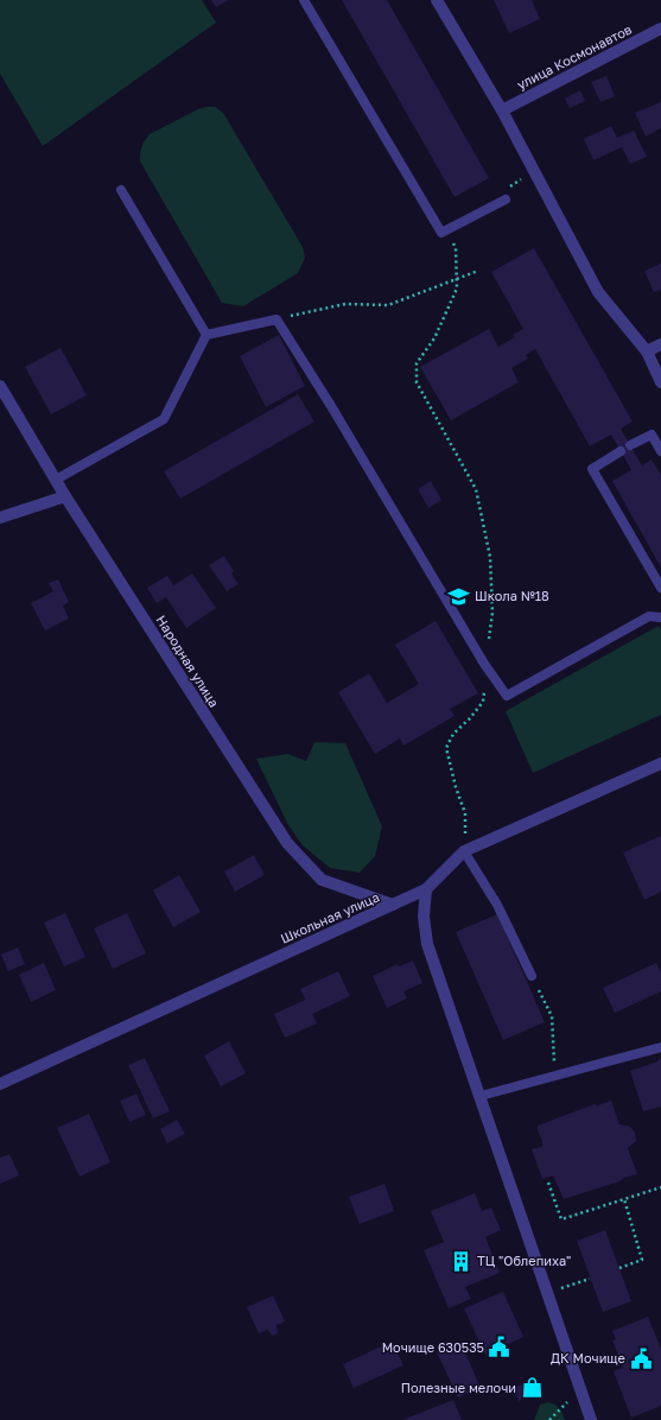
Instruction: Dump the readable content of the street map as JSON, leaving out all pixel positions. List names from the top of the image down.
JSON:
{
  "streets": {
    "street": ["улица Космонавтов", "Народная улица", "Школьная улица"]
  },
  "crossings": [
    ["Народная улица", "Школьная улица"]
  ],
  "places": {
    "school or university": ["Школа №18"],
    "building": ["ТЦ \"Облепиха\""],
    "public building": ["Мочище 630535", "ДК Мочище"],
    "shop": ["Полезные мелочи"]
  }
}
